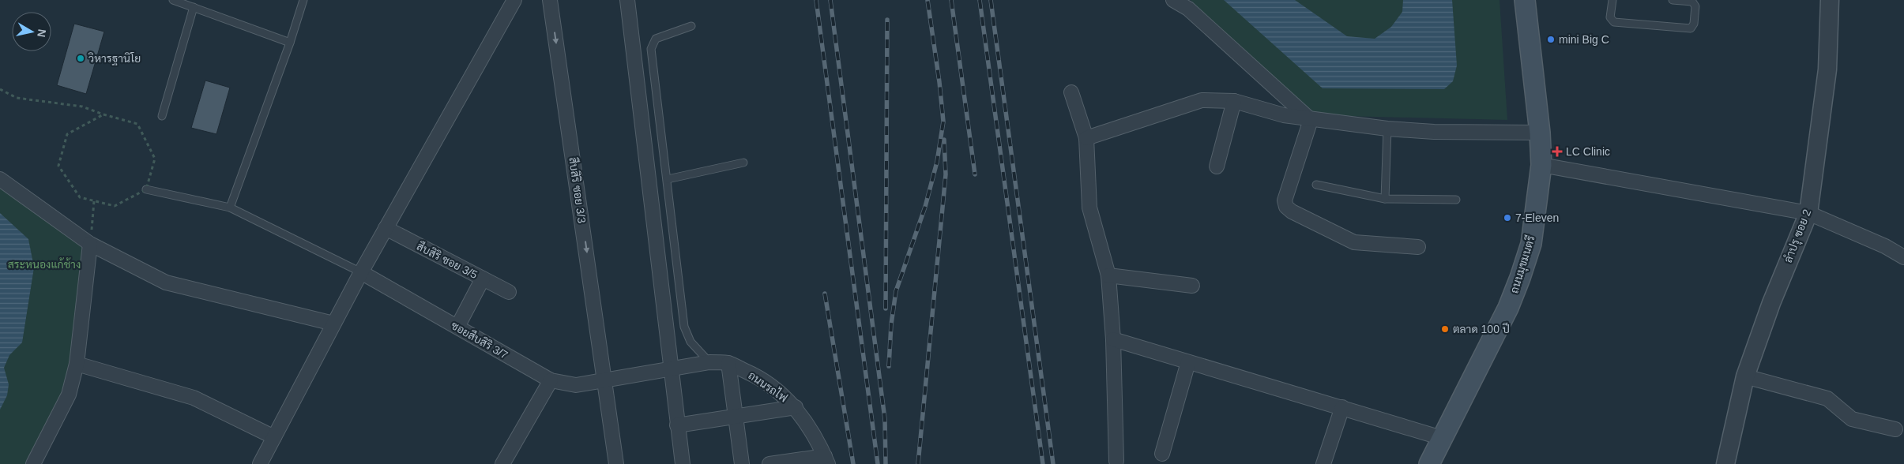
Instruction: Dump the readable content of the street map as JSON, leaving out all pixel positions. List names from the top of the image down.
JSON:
{
  "streets": {
    "main road": ["ถนนมุขมนตรี"],
    "street": [
      "สืบสิริ ซอย 3/3",
      "ลำปรุ ซอย 2",
      "สืบสิริ ซอย 3/5",
      "ซอยสืบสิริ 3/7",
      "ถนนรถไฟ"
    ]
  },
  "crossings": [
    ["สืบสิริ ซอย 3/3", "ซอยสืบสิริ 3/7"],
    ["สืบสิริ ซอย 3/3", "ถนนรถไฟ"],
    ["ซอยสืบสิริ 3/7", "ถนนรถไฟ"]
  ],
  "parks": ["สระหนองแก้ช้าง"],
  "places": {
    "other": [
      "mini Big C",
      "วิหารฐานิโย",
      "7-Eleven",
      "ตลาด 100 ปี"
    ],
    "health": ["LC Clinic"]
  },
  "north": "right"
}
